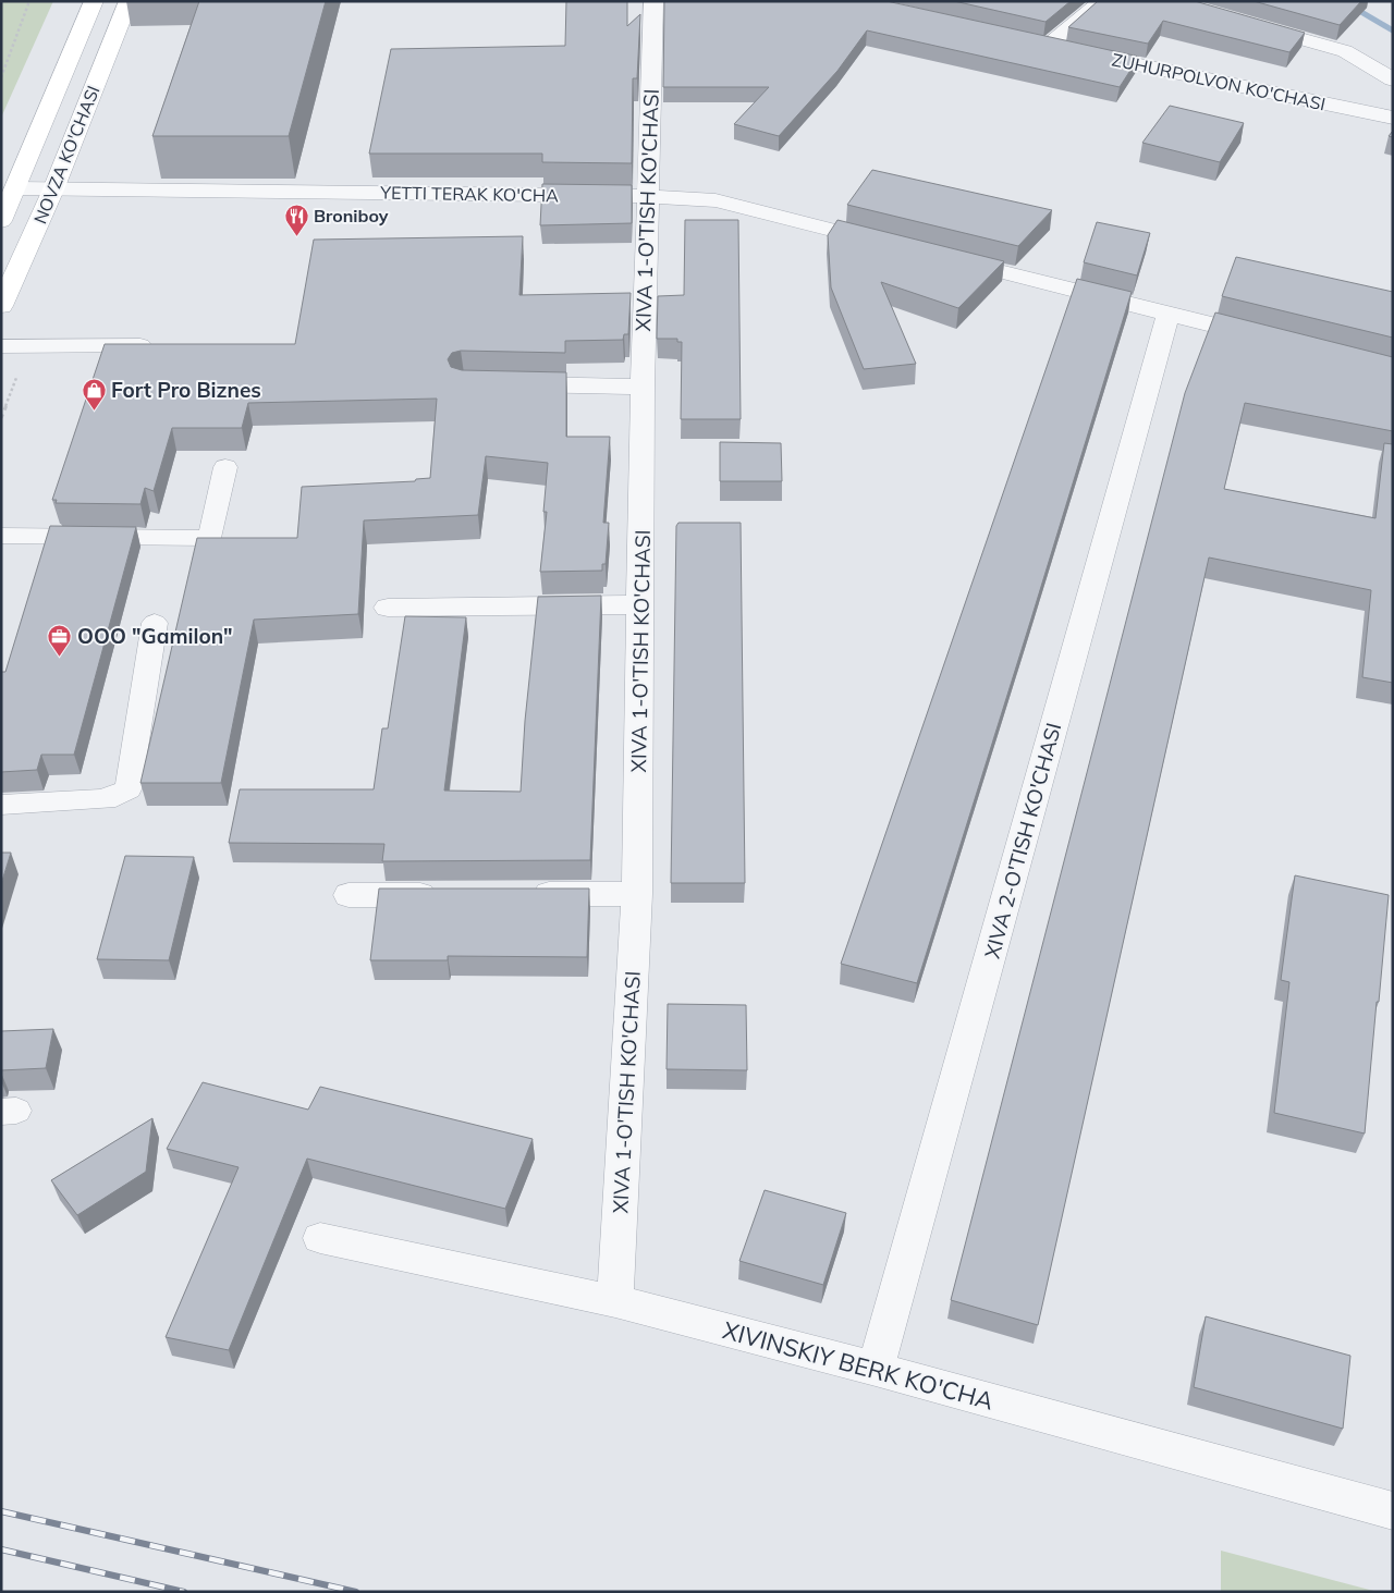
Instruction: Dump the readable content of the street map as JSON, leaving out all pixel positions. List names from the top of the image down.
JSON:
{
  "streets": {
    "main road": ["NOVZA KO'CHASI"],
    "street": [
      "ZUHURPOLVON KO'CHASI",
      "YETTI TERAK KO'CHA",
      "XIVA 1-O'TISH KO'CHASI",
      "XIVA 2-O'TISH KO'CHASI",
      "XIVINSKIY BERK KO'CHA"
    ]
  },
  "crossings": [
    ["NOVZA KO'CHASI", "YETTI TERAK KO'CHA"],
    ["YETTI TERAK KO'CHA", "XIVA 1-O'TISH KO'CHASI"],
    ["XIVA 1-O'TISH KO'CHASI", "XIVINSKIY BERK KO'CHA"],
    ["XIVA 2-O'TISH KO'CHASI", "XIVINSKIY BERK KO'CHA"]
  ],
  "places": {
    "restaurant": ["Broniboy"],
    "shop": ["Fort Pro Biznes"],
    "office": ["ООО \"Gamilon\""]
  }
}
